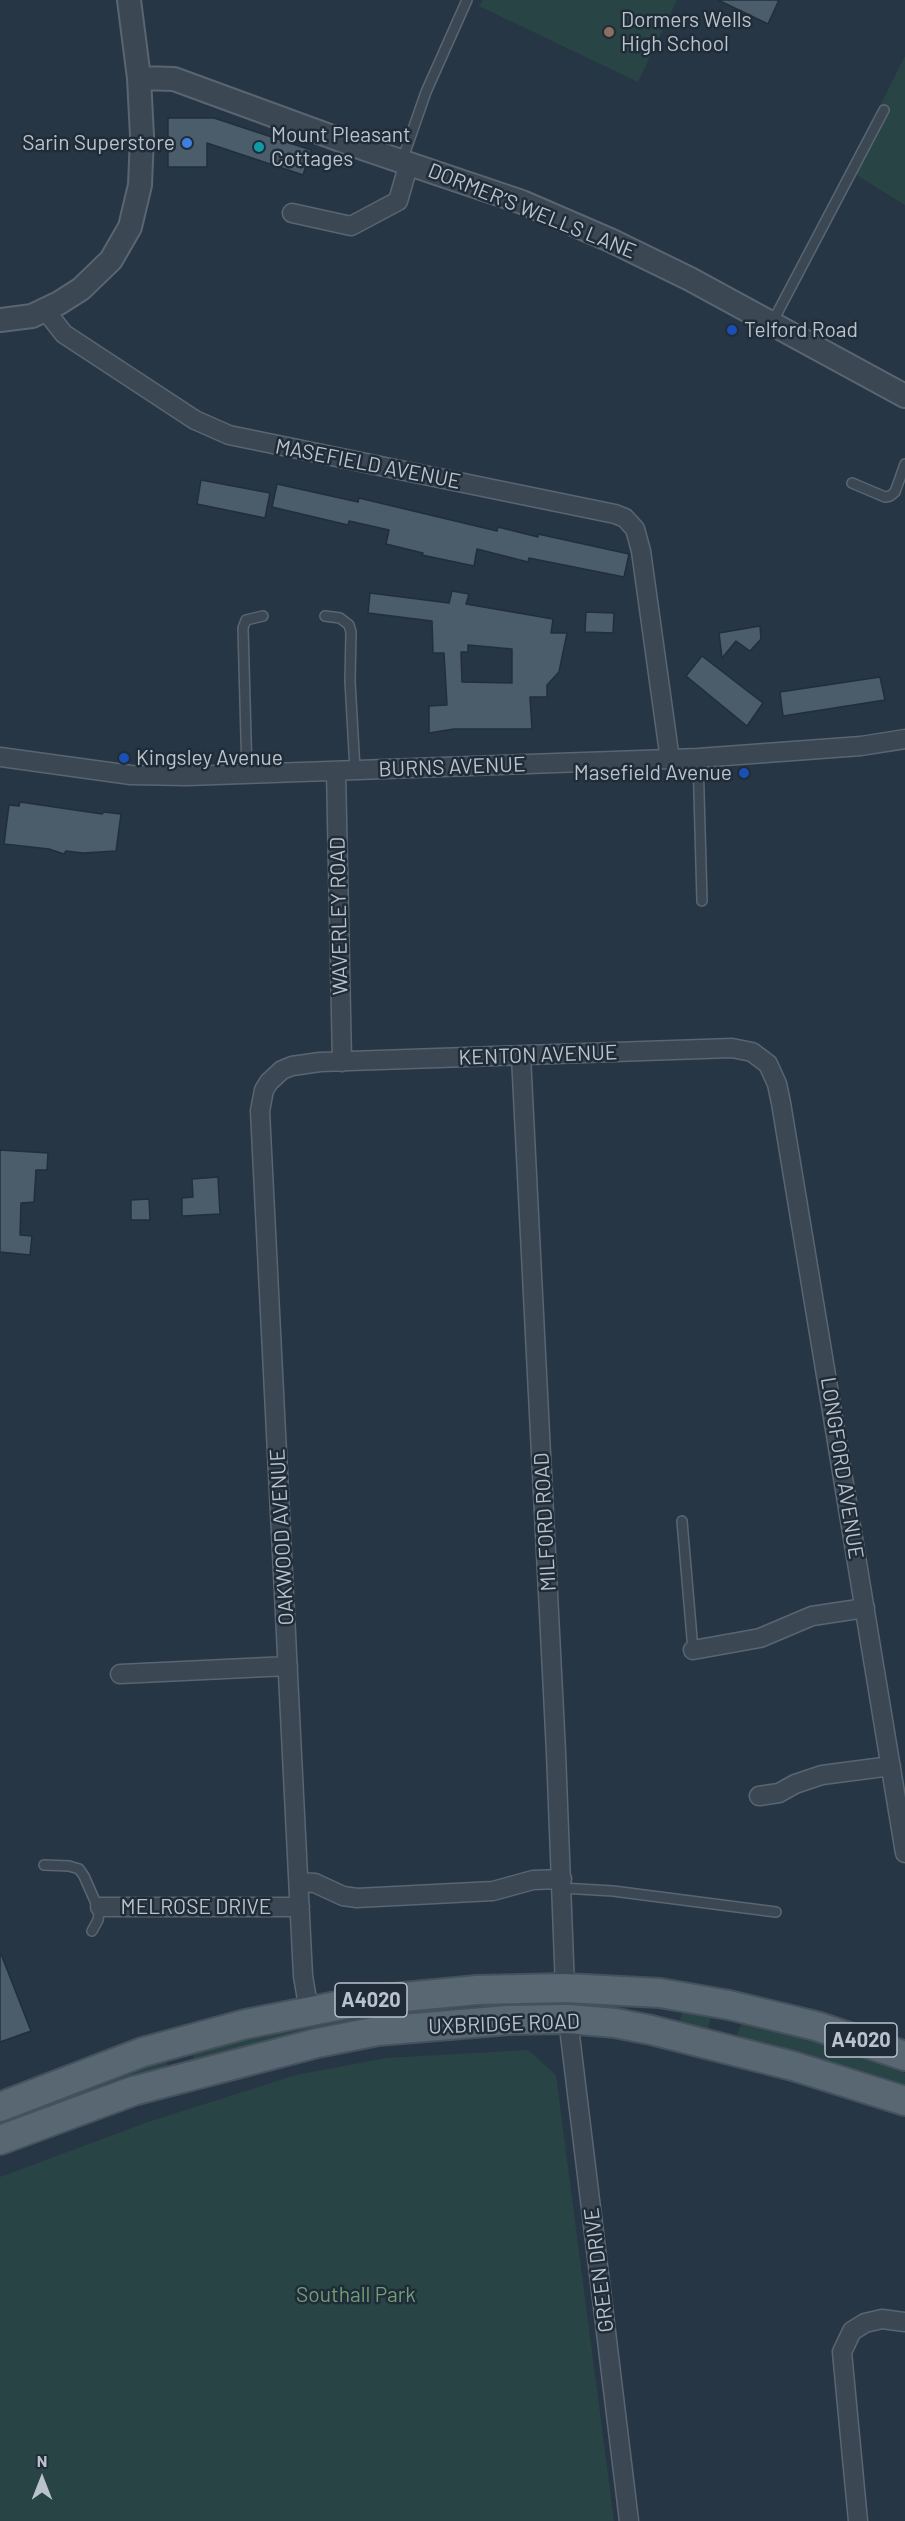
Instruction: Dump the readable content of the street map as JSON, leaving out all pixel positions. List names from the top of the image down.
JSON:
{
  "streets": {
    "main road": ["A4020", "UXBRIDGE ROAD"],
    "street": [
      "DORMER’S WELLS LANE",
      "MASEFIELD AVENUE",
      "BURNS AVENUE",
      "WAVERLEY ROAD",
      "KENTON AVENUE",
      "LONGFORD AVENUE",
      "MILFORD ROAD",
      "OAKWOOD AVENUE",
      "MELROSE DRIVE",
      "GREEN DRIVE"
    ]
  },
  "crossings": [
    ["MASEFIELD AVENUE", "BURNS AVENUE"],
    ["BURNS AVENUE", "WAVERLEY ROAD"],
    ["WAVERLEY ROAD", "KENTON AVENUE"],
    ["KENTON AVENUE", "LONGFORD AVENUE"],
    ["KENTON AVENUE", "MILFORD ROAD"],
    ["KENTON AVENUE", "OAKWOOD AVENUE"],
    ["MILFORD ROAD", "UXBRIDGE ROAD"],
    ["OAKWOOD AVENUE", "MELROSE DRIVE"],
    ["OAKWOOD AVENUE", "UXBRIDGE ROAD"],
    ["UXBRIDGE ROAD", "GREEN DRIVE"]
  ],
  "parks": ["Southall Park"],
  "places": [
    "Dormers Wells High School",
    "Sarin Superstore",
    "Mount Pleasant Cottages",
    "Telford Road",
    "Kingsley Avenue",
    "Masefield Avenue"
  ],
  "north": "top"
}
